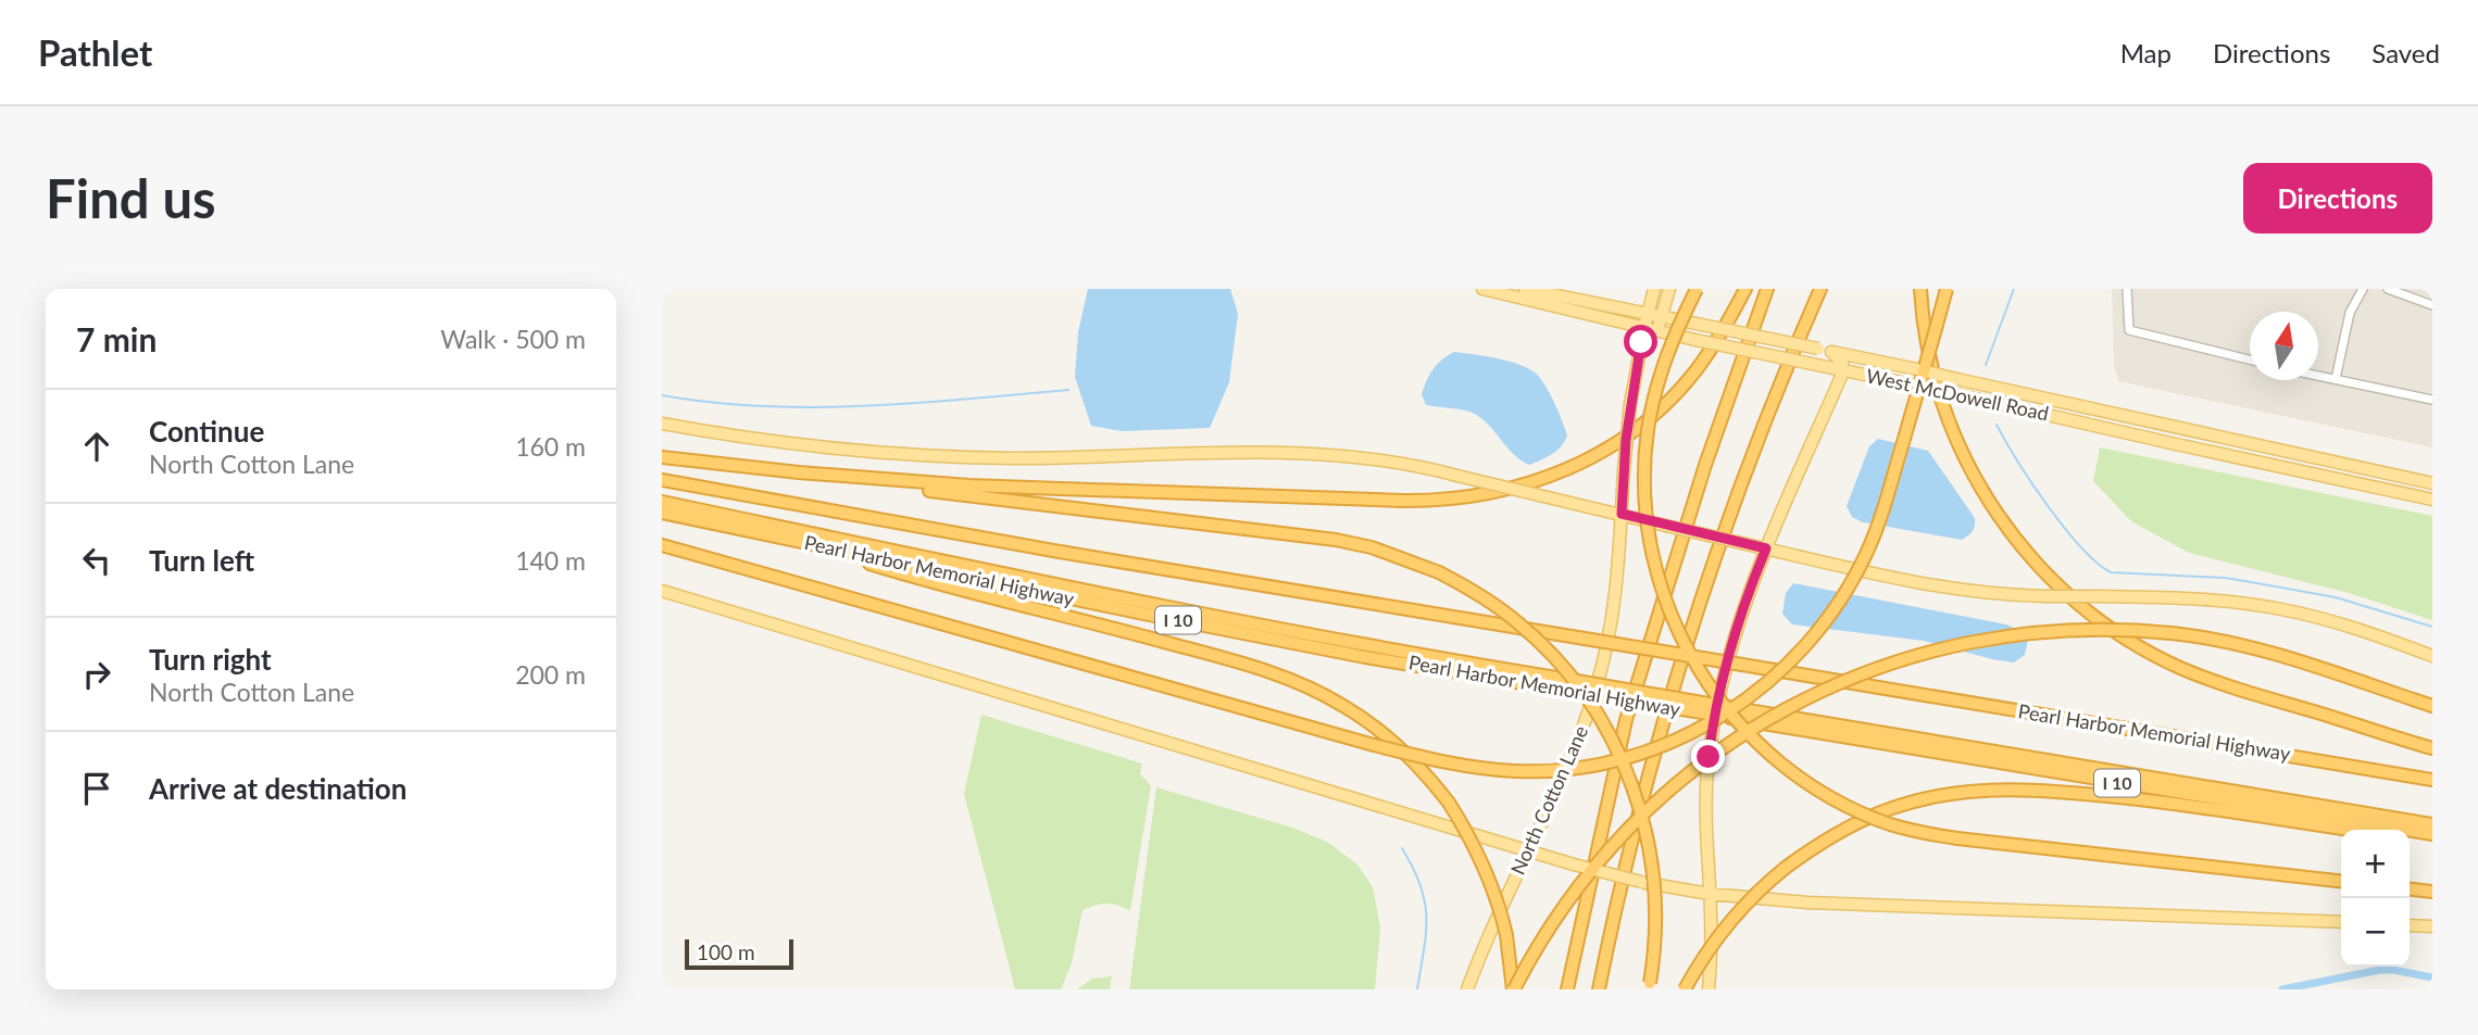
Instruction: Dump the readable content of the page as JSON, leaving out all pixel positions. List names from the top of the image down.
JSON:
{
  "streets": {
    "highway": ["Pearl Harbor Memorial Highway", "I 10"],
    "main road": ["West McDowell Road", "North Cotton Lane"]
  },
  "crossings": [
    ["West McDowell Road", "North Cotton Lane"]
  ],
  "scale_bar": "100 m",
  "north": "top",
  "page": {
    "header": "Pathlet",
    "nav": ["Map", "Directions", "Saved"],
    "buttons": "Directions",
    "title": "Find us",
    "heading": ["7 min", "Walk · 500 m"],
    "list": [
      ["Continue", "North Cotton Lane", "160 m"],
      ["Turn left", "140 m"],
      ["Turn right", "North Cotton Lane", "200 m"],
      "Arrive at destination"
    ],
    "map_buttons": ["+", "−"],
    "scale": "100 m"
  }
}
